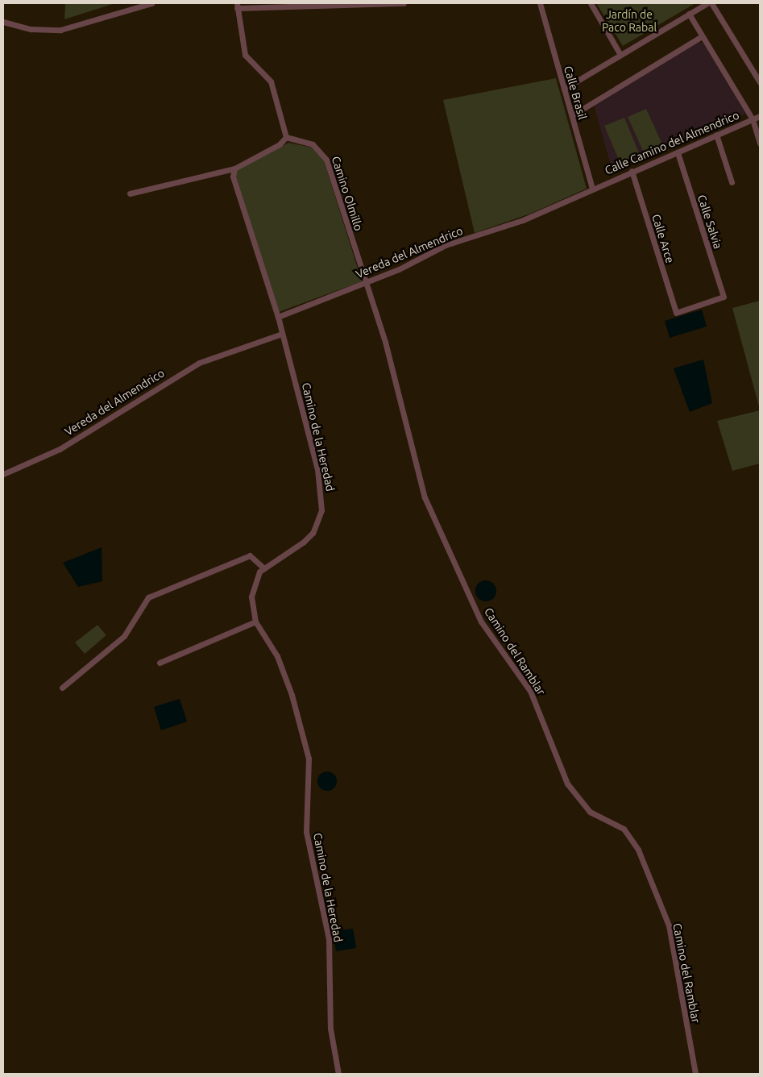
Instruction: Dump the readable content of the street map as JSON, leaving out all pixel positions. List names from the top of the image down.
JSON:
{
  "streets": {
    "street": [
      "Calle Brasil",
      "Calle Camino del Almendrico",
      "Camino Olmillo",
      "Calle Salvia",
      "Calle Arce",
      "Vereda del Almendrico",
      "Camino de la Heredad",
      "Camino del Ramblar"
    ]
  },
  "crossings": [
    ["Calle Brasil", "Calle Camino del Almendrico"],
    ["Calle Brasil", "Vereda del Almendrico"],
    ["Calle Camino del Almendrico", "Calle Salvia"],
    ["Calle Camino del Almendrico", "Calle Arce"],
    ["Calle Camino del Almendrico", "Vereda del Almendrico"],
    ["Camino Olmillo", "Vereda del Almendrico"],
    ["Camino Olmillo", "Camino del Ramblar"],
    ["Calle Salvia", "Calle Arce"],
    ["Vereda del Almendrico", "Camino de la Heredad"],
    ["Vereda del Almendrico", "Camino del Ramblar"]
  ],
  "parks": ["Jardín de Paco Rabal"]
}
